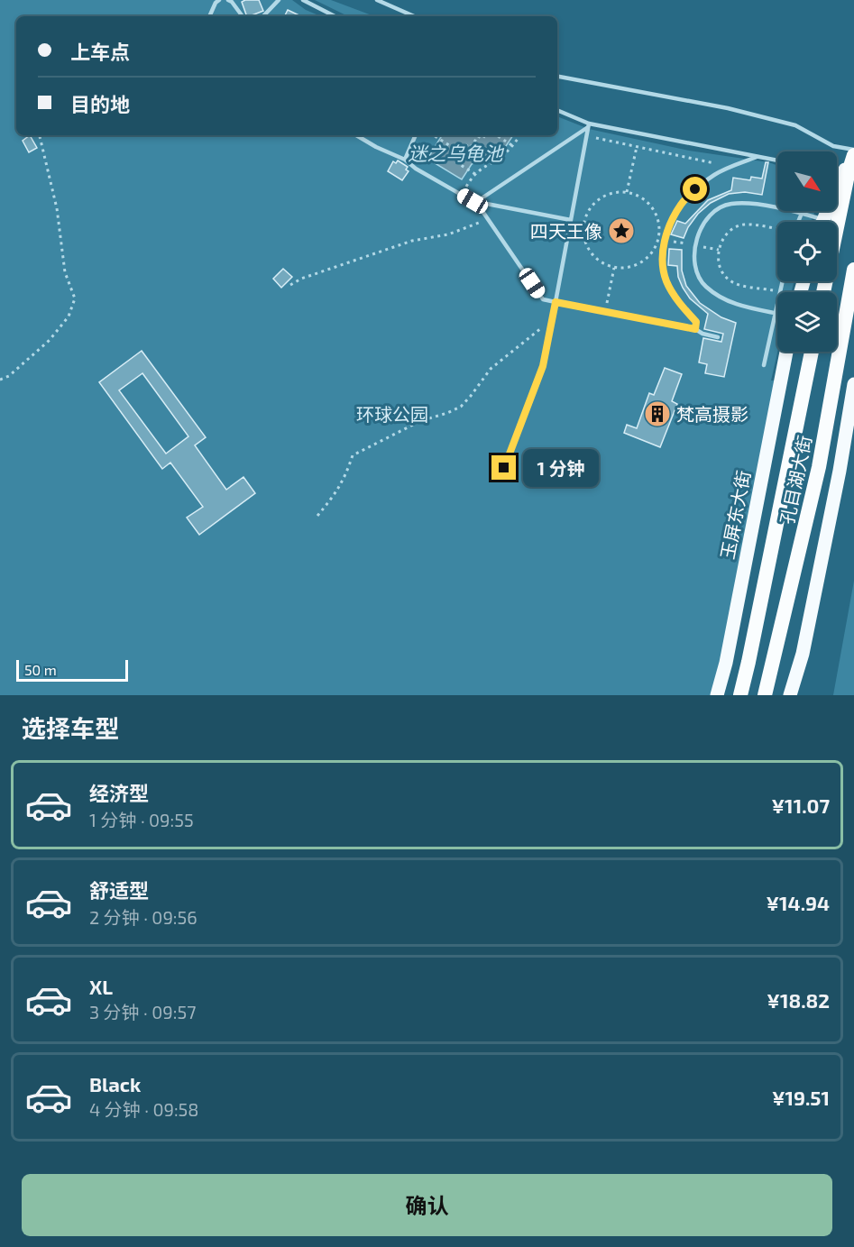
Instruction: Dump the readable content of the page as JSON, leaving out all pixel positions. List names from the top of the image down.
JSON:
{
  "streets": {
    "highway": ["孔目湖大街"],
    "main road": ["玉屏东大街"]
  },
  "water": ["迷之乌龟池"],
  "parks": ["环球公园"],
  "places": {
    "place": ["四天王像"],
    "building": ["梵高摄影"]
  },
  "scale_bar": "50 m",
  "north": "bottom right",
  "page": {
    "banner": ["上车点", "目的地"],
    "bubble": "1 分钟",
    "scale": "50 m",
    "heading": "选择车型",
    "list": [
      {
        "name": "经济型",
        "note": "1 分钟 · 09:55",
        "value": "¥11.07"
      },
      {
        "name": "舒适型",
        "note": "2 分钟 · 09:56",
        "value": "¥14.94"
      },
      {
        "name": "XL",
        "note": "3 分钟 · 09:57",
        "value": "¥18.82"
      },
      {
        "name": "Black",
        "note": "4 分钟 · 09:58",
        "value": "¥19.51"
      }
    ],
    "buttons": "确认"
  }
}
